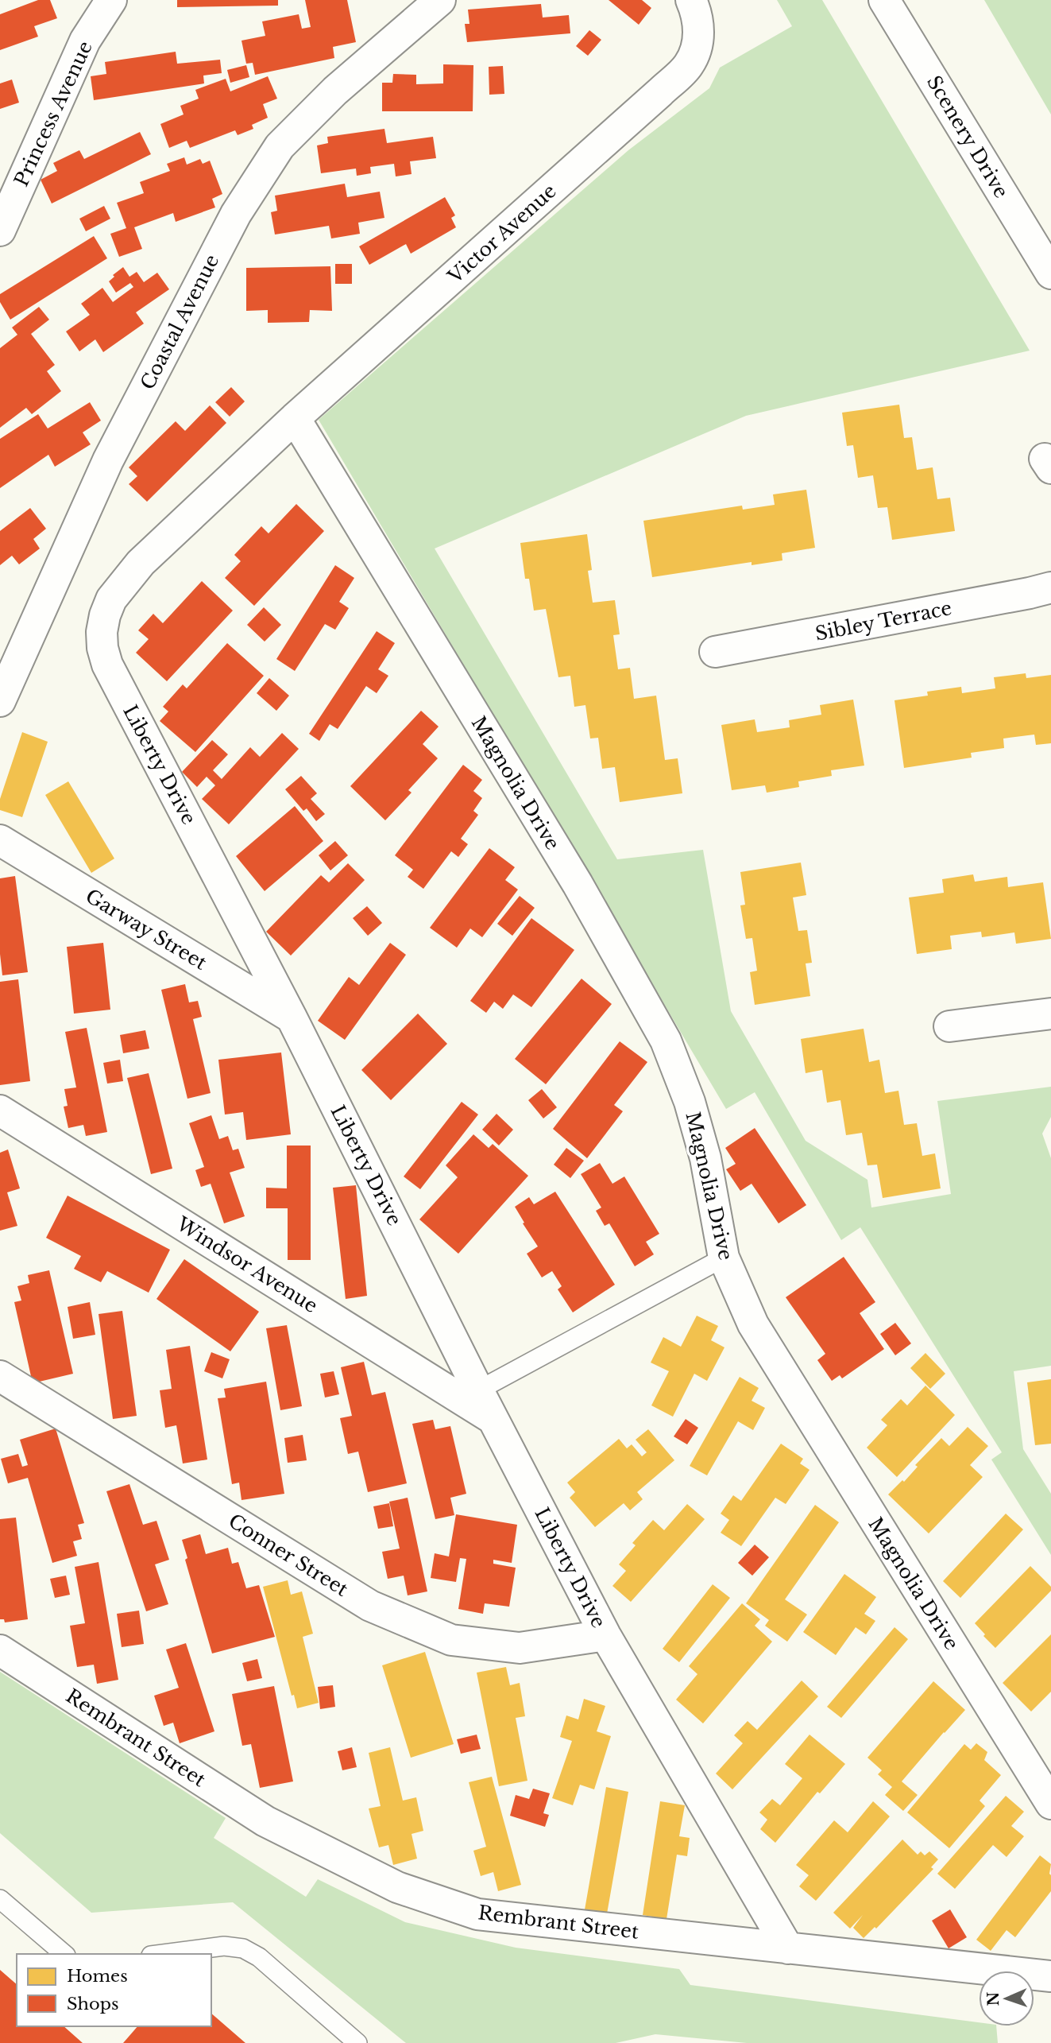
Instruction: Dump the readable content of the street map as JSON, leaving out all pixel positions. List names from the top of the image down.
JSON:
{
  "streets": {
    "street": [
      "Princess Avenue",
      "Scenery Drive",
      "Victor Avenue",
      "Coastal Avenue",
      "Sibley Terrace",
      "Liberty Drive",
      "Magnolia Drive",
      "Garway Street",
      "Windsor Avenue",
      "Conner Street",
      "Rembrant Street"
    ]
  },
  "crossings": [
    ["Victor Avenue", "Liberty Drive"],
    ["Victor Avenue", "Magnolia Drive"],
    ["Liberty Drive", "Magnolia Drive"],
    ["Liberty Drive", "Garway Street"],
    ["Liberty Drive", "Windsor Avenue"],
    ["Liberty Drive", "Conner Street"],
    ["Liberty Drive", "Rembrant Street"]
  ],
  "legend": ["Homes", "Shops"],
  "north": "left"
}
